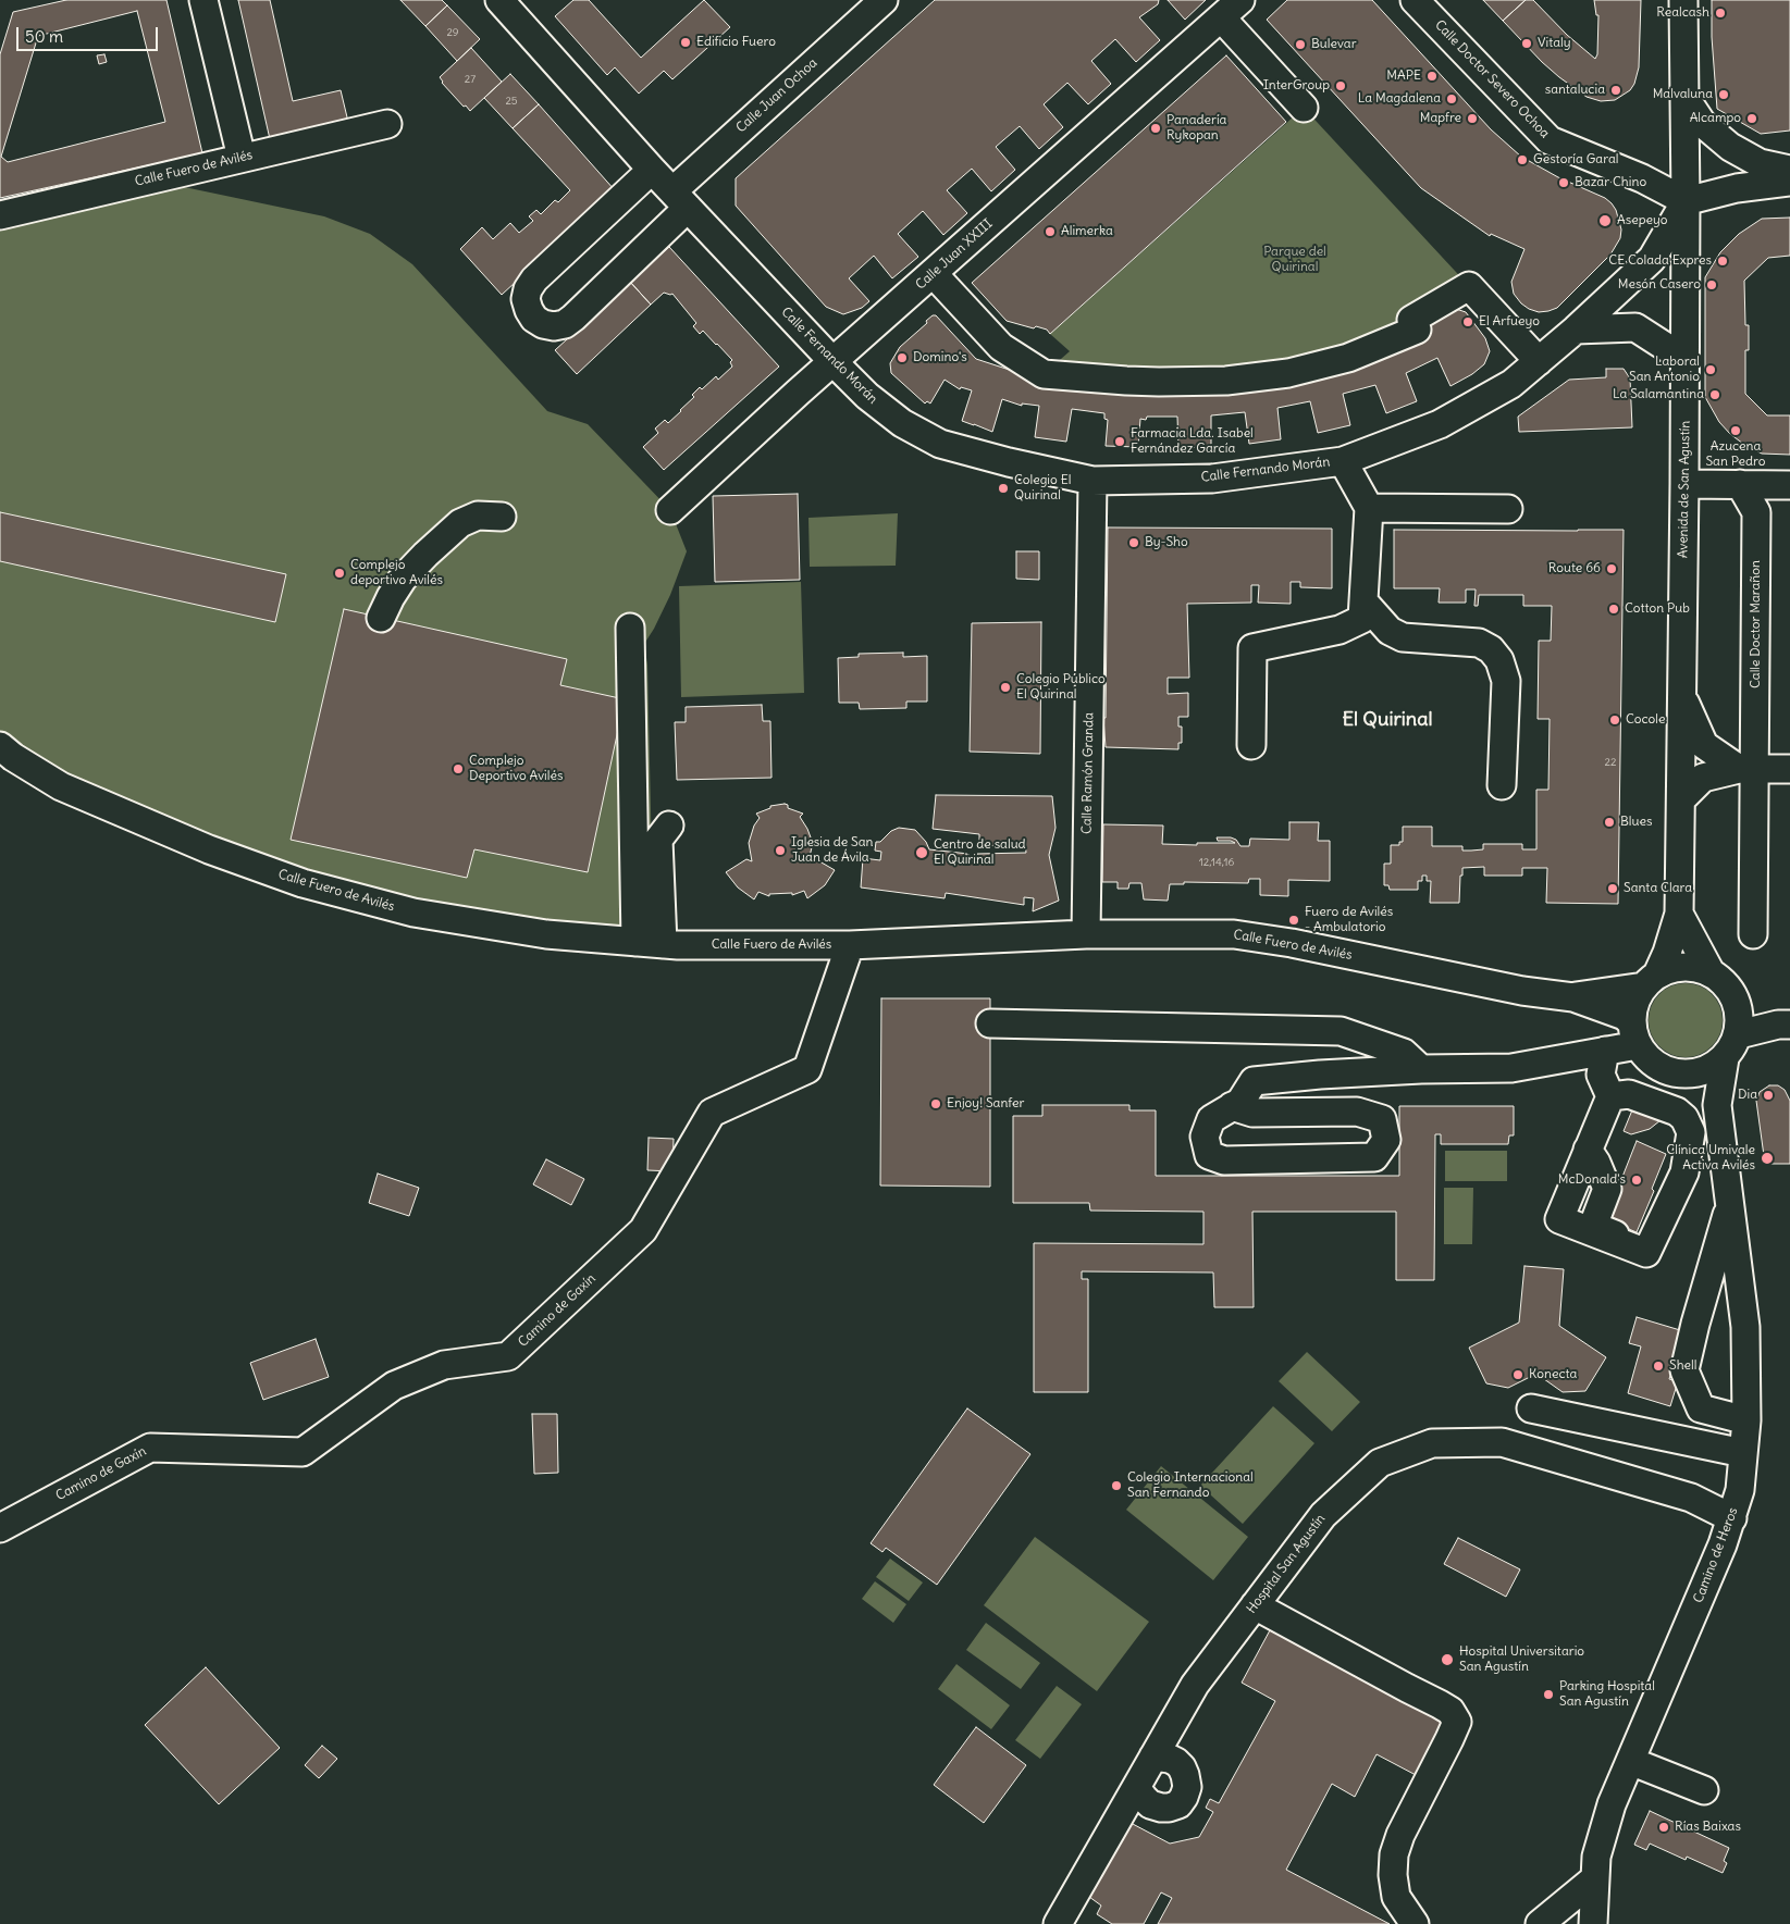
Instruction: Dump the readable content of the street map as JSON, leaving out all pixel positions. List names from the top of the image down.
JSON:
{
  "streets": {
    "street": [
      "Calle Doctor Severo Ochoa",
      "Calle Juan Ochoa",
      "Calle Fuero de Avilés",
      "Calle Juan XXIII",
      "Calle Fernando Morán",
      "Avenida de San Agustín",
      "Calle Doctor Marañon",
      "Calle Ramón Granda",
      "Camino de Gaxín",
      "Camino de Heros",
      "Hospital San Agustín"
    ]
  },
  "crossings": [
    ["Calle Doctor Severo Ochoa", "Calle Fernando Morán"],
    ["Calle Doctor Severo Ochoa", "Avenida de San Agustín"],
    ["Calle Juan Ochoa", "Calle Fernando Morán"],
    ["Calle Fuero de Avilés", "Avenida de San Agustín"],
    ["Calle Fuero de Avilés", "Calle Ramón Granda"],
    ["Calle Fuero de Avilés", "Camino de Gaxín"],
    ["Calle Fuero de Avilés", "Camino de Heros"],
    ["Calle Juan XXIII", "Calle Fernando Morán"],
    ["Calle Fernando Morán", "Avenida de San Agustín"],
    ["Calle Fernando Morán", "Calle Ramón Granda"],
    ["Avenida de San Agustín", "Camino de Heros"],
    ["Camino de Heros", "Hospital San Agustín"]
  ],
  "districts": ["El Quirinal"],
  "parks": ["Parque del Quirinal"],
  "places": [
    "Realcash",
    "Edificio Fuero",
    "Vitaly",
    "Bulevar",
    "MAPE",
    "InterGroup",
    "santalucia",
    "Malvaluna",
    "La Magdalena",
    "Mapfre",
    "Alcampo",
    "Panadería Rykopan",
    "Gestoría Garal",
    "Bazar Chino",
    "Asepeyo",
    "Alimerka",
    "CE Colada Expres",
    "Mesón Casero",
    "El Arfueyo",
    "Domino's",
    "Laboral San Antonio",
    "La Salamantina",
    "Azucena San Pedro",
    "Farmacia Lda. Isabel Fernández García",
    "Colegio El Quirinal",
    "By-Sho",
    "Route 66",
    "Complejo deportivo Avilés",
    "Cotton Pub",
    "Colegio Público El Quirinal",
    "Cocole",
    "Complejo Deportivo Avilés",
    "Blues",
    "Iglesia de San Juan de Ávila",
    "Centro de salud El Quirinal",
    "Santa Clara",
    "Fuero de Avilés - Ambulatorio",
    "Dia",
    "Enjoy! Sanfer",
    "Clínica Umivale Activa Avilés",
    "McDonald's",
    "Shell",
    "Konecta",
    "Colegio Internacional San Fernando",
    "Hospital Universitario San Agustín",
    "Parking Hospital San Agustín",
    "Rías Baixas"
  ],
  "house_numbers": [
    "29",
    "27",
    "25",
    "22",
    "12,14,16"
  ],
  "scale_bar": "50 m"
}
